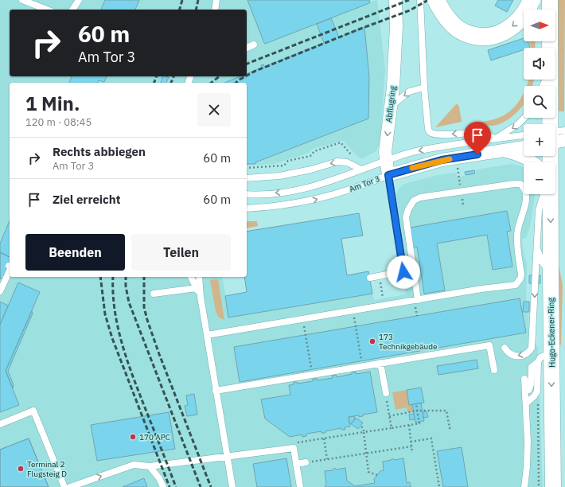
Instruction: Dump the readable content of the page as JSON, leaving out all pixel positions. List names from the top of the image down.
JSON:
{
  "streets": {
    "street": ["Abflugring", "Am Tor 3", "Hugo-Eckener-Ring"]
  },
  "crossings": [
    ["Abflugring", "Am Tor 3"]
  ],
  "one_way": ["Hugo-Eckener-Ring"],
  "places": ["173 Technikgebäude", "170 APC", "Terminal 2 Flugsteig D"],
  "north": "right",
  "page": {
    "map_buttons": ["+", "−"],
    "turn": ["60 m", "Am Tor 3"],
    "heading": ["1 Min.", "120 m · 08:45"],
    "list": [
      {
        "name": "Rechts abbiegen",
        "note": "Am Tor 3",
        "value": "60 m"
      },
      {
        "name": "Ziel erreicht",
        "value": "60 m"
      }
    ],
    "buttons": ["Beenden", "Teilen"]
  }
}
